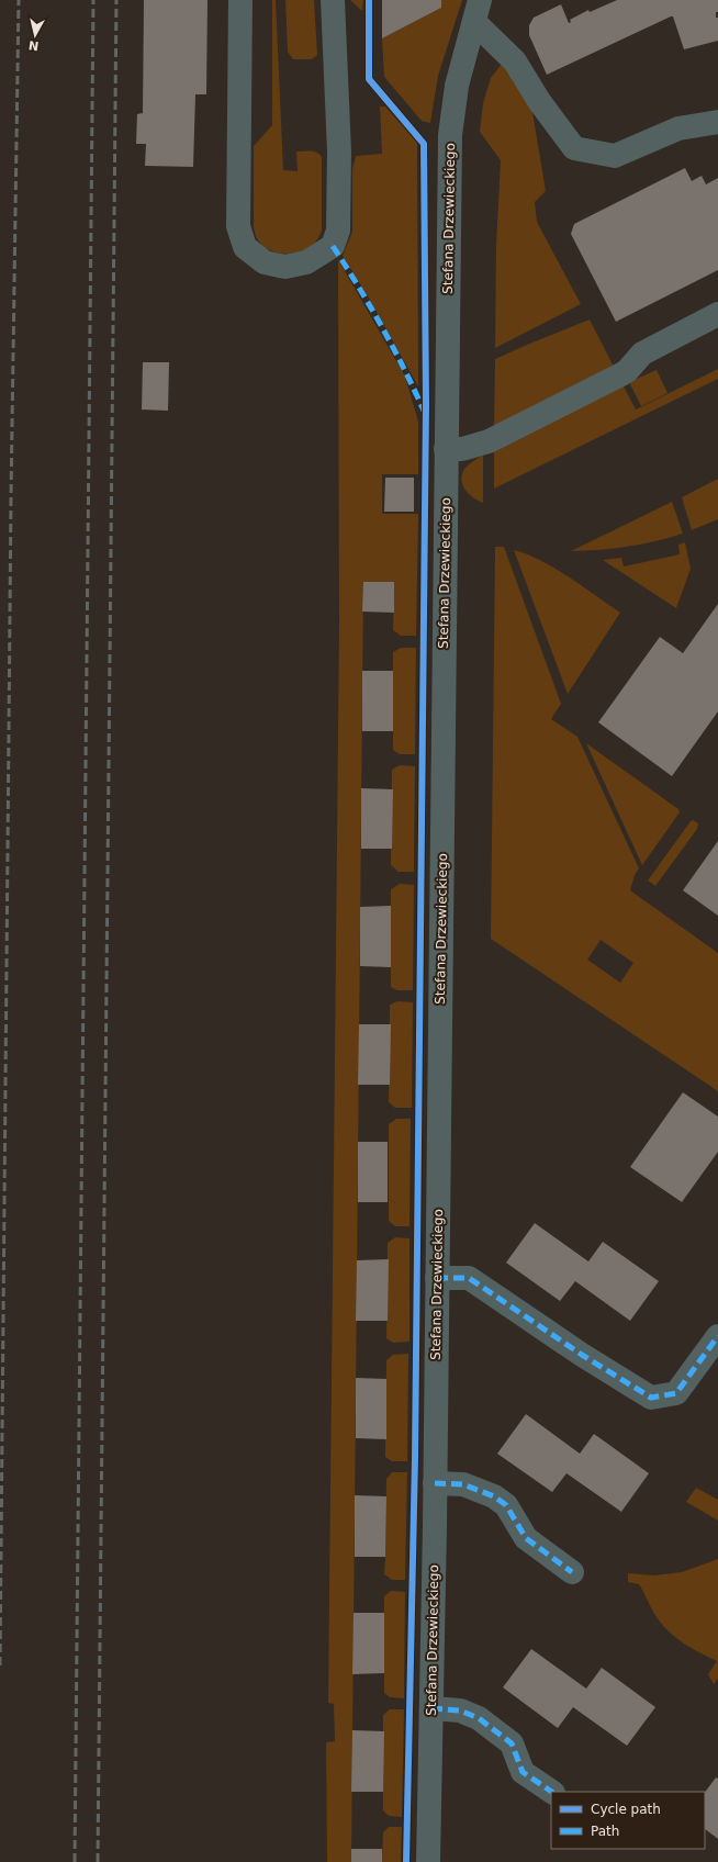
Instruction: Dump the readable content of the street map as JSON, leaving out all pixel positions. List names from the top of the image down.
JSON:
{
  "streets": {
    "street": ["Stefana Drzewieckiego"]
  },
  "legend": ["Cycle path", "Path"],
  "north": "bottom"
}
